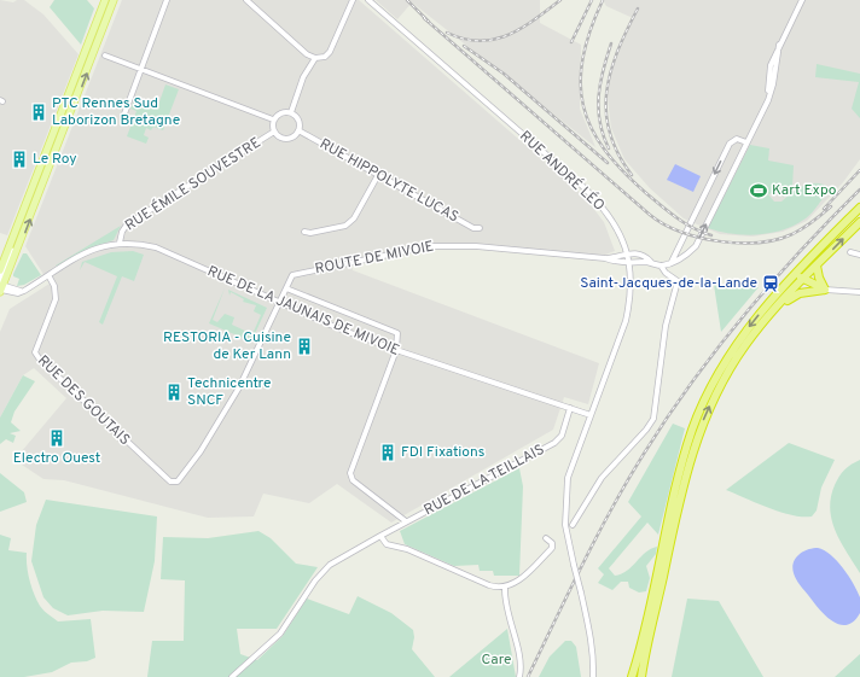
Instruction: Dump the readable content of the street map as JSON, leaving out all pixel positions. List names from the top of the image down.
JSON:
{
  "streets": {
    "street": [
      "RUE ANDRÉ LÉO",
      "RUE HIPPOLYTE LUCAS",
      "RUE ÉMILE SOUVESTRE",
      "ROUTE DE MIVOIE",
      "RUE DE LA JAUNAIS DE MIVOIE",
      "RUE DES GOUTAIS",
      "RUE DE LA TEILLAIS"
    ]
  },
  "crossings": [
    ["RUE ANDRÉ LÉO", "ROUTE DE MIVOIE"],
    ["RUE ANDRÉ LÉO", "RUE DE LA JAUNAIS DE MIVOIE"],
    ["RUE HIPPOLYTE LUCAS", "RUE ÉMILE SOUVESTRE"],
    ["RUE ÉMILE SOUVESTRE", "RUE DE LA JAUNAIS DE MIVOIE"],
    ["ROUTE DE MIVOIE", "RUE DE LA JAUNAIS DE MIVOIE"],
    ["ROUTE DE MIVOIE", "RUE DES GOUTAIS"],
    ["RUE DE LA JAUNAIS DE MIVOIE", "RUE DES GOUTAIS"],
    ["RUE DE LA JAUNAIS DE MIVOIE", "RUE DE LA TEILLAIS"]
  ],
  "parks": ["Care"],
  "places": {
    "building": [
      "PTC Rennes Sud Laborizon Bretagne",
      "Le Roy",
      "RESTORIA - Cuisine de Ker Lann",
      "Technicentre SNCF",
      "Electro Ouest",
      "FDI Fixations"
    ],
    "sports": ["Kart Expo"],
    "station": ["Saint-Jacques-de-la-Lande"]
  }
}
